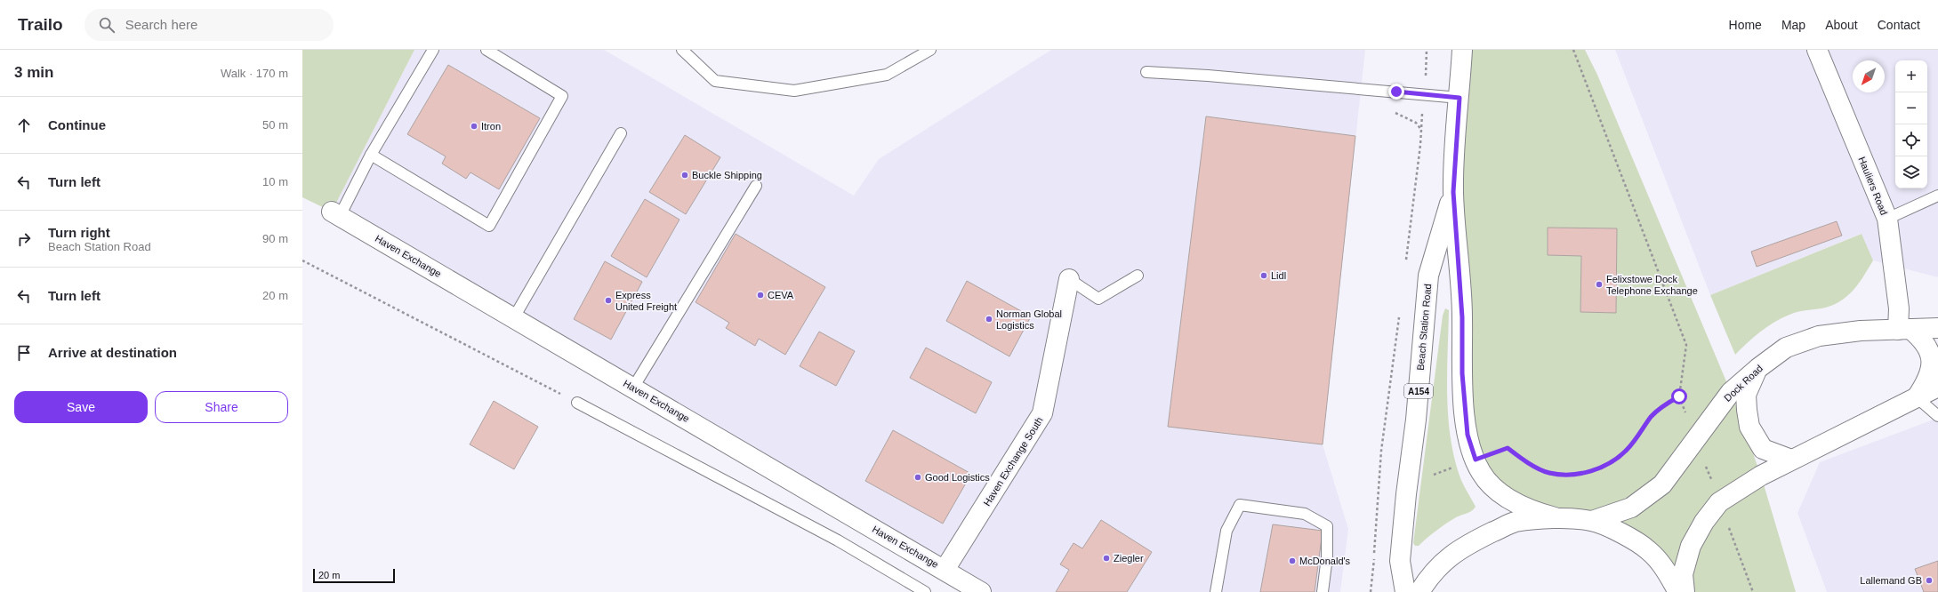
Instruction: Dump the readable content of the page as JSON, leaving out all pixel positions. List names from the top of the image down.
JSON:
{
  "streets": {
    "main road": [
      "Hauliers Road",
      "Haven Exchange",
      "Beach Station Road",
      "Dock Road",
      "A154",
      "Haven Exchange South"
    ]
  },
  "crossings": [
    ["Hauliers Road", "Dock Road"],
    ["Haven Exchange", "Haven Exchange South"]
  ],
  "places": [
    "Itron",
    "Buckle Shipping",
    "Lidl",
    "Felixstowe Dock Telephone Exchange",
    "CEVA",
    "Express United Freight",
    "Norman Global Logistics",
    "Good Logistics",
    "Ziegler",
    "McDonald's",
    "Lallemand GB"
  ],
  "scale_bar": "20 m",
  "north": "bottom left",
  "page": {
    "header": "Trailo",
    "search": "Search here",
    "nav": [
      "Home",
      "Map",
      "About",
      "Contact"
    ],
    "heading": ["3 min", "Walk · 170 m"],
    "map_buttons": ["+", "−"],
    "list": [
      ["Continue", "50 m"],
      ["Turn left", "10 m"],
      ["Turn right", "Beach Station Road", "90 m"],
      ["Turn left", "20 m"],
      "Arrive at destination"
    ],
    "buttons": ["Save", "Share"],
    "scale": "20 m"
  }
}
